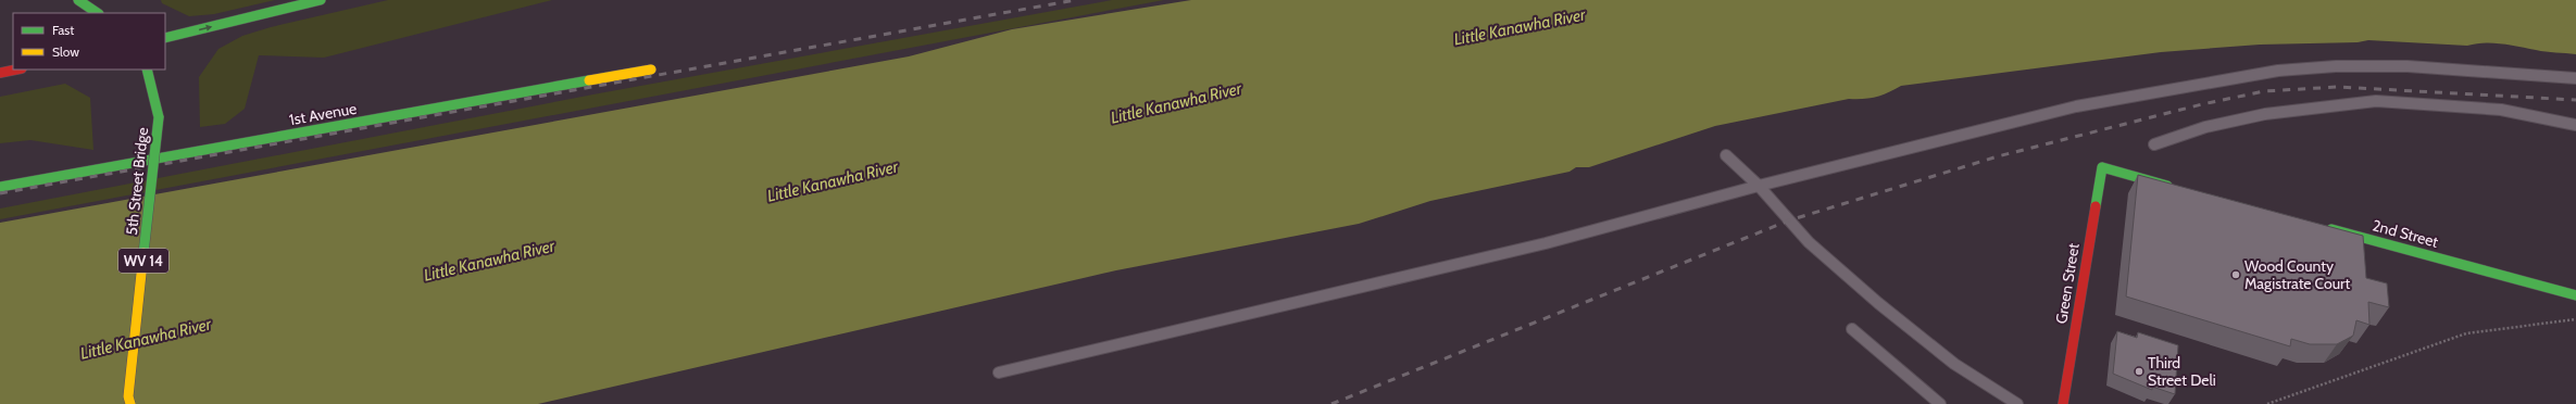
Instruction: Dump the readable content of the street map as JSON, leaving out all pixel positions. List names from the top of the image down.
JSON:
{
  "streets": {
    "main road": [
      "1st Avenue",
      "5th Street Bridge",
      "2nd Street",
      "WV 14",
      "Green Street"
    ]
  },
  "water": ["Little Kanawha River"],
  "places": ["Wood County Magistrate Court", "Third Street Deli"],
  "legend": ["Fast", "Slow"]
}
